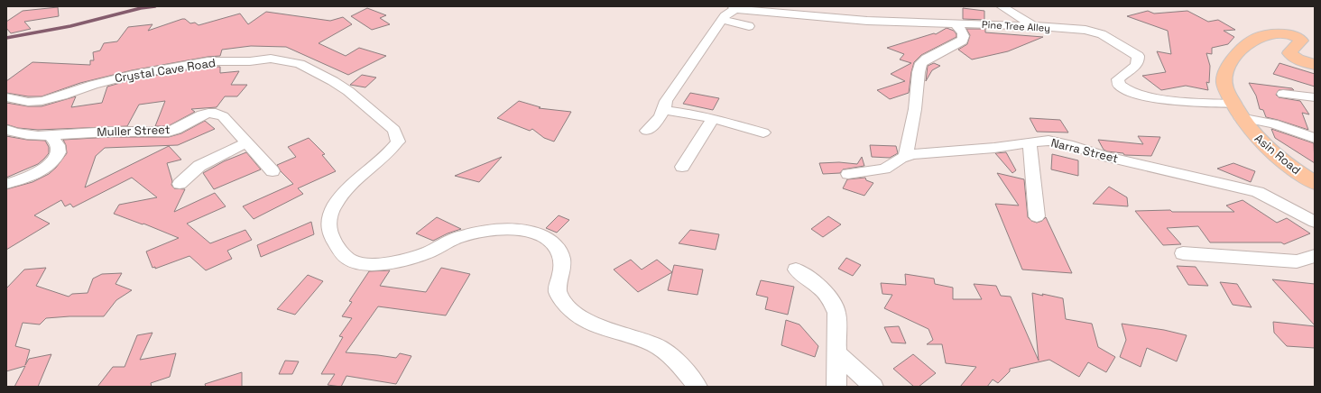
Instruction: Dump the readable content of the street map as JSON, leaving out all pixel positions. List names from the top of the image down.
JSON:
{
  "streets": {
    "main road": ["Asin Road"],
    "street": [
      "Pine Tree Alley",
      "Crystal Cave Road",
      "Muller Street",
      "Narra Street"
    ]
  },
  "crossings": [
    ["Pine Tree Alley", "Asin Road"]
  ]
}
